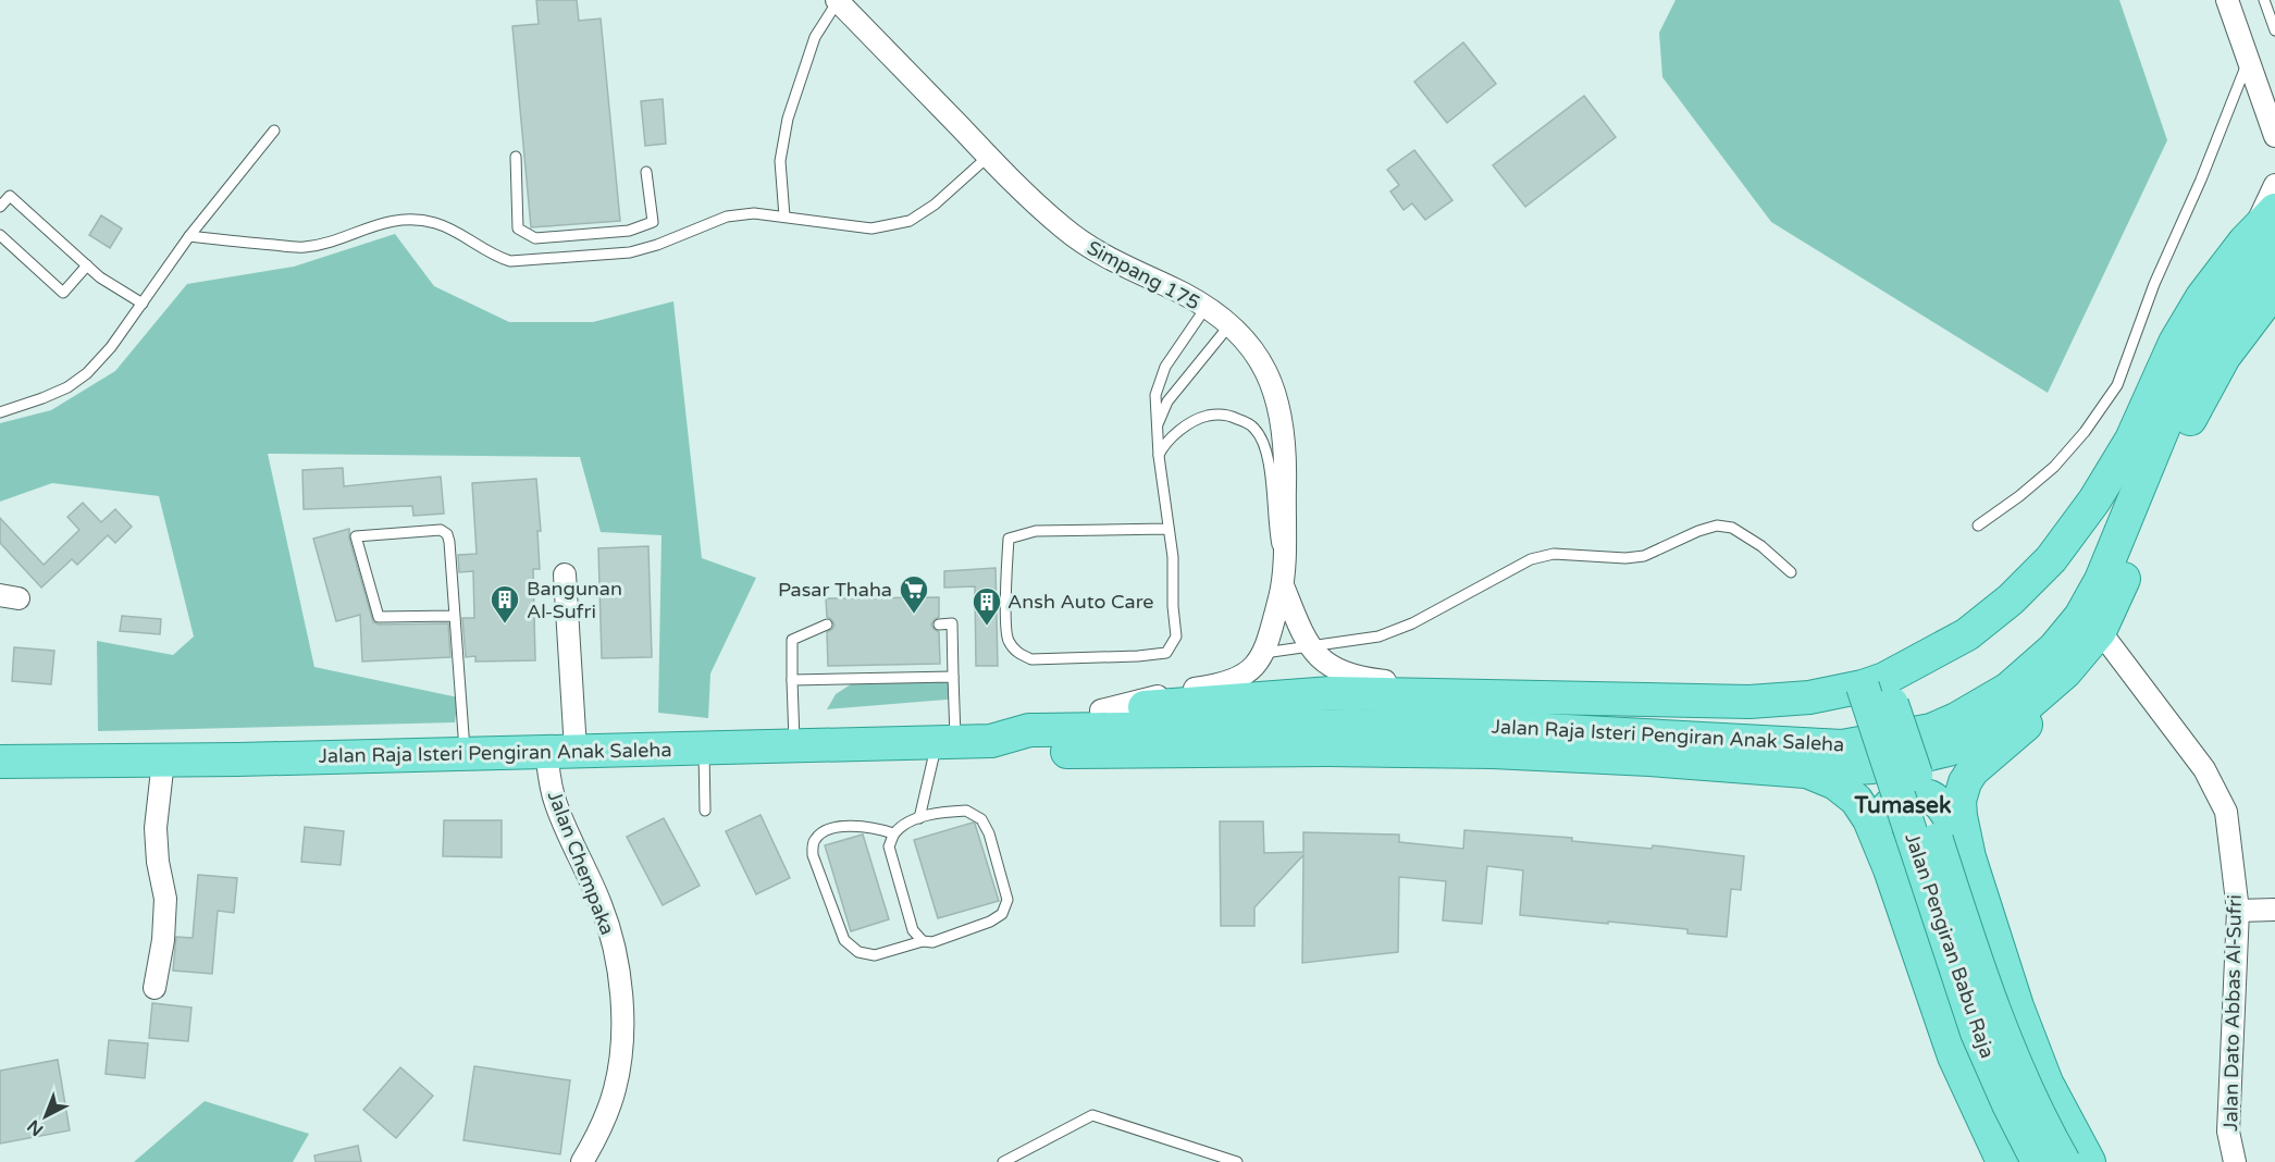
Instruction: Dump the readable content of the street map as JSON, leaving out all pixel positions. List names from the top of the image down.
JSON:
{
  "streets": {
    "main road": ["Jalan Raja Isteri Pengiran Anak Saleha", "Jalan Pengiran Babu Raja"],
    "street": ["Simpang 175", "Jalan Chempaka", "Jalan Dato Abbas Al-Sufri"]
  },
  "crossings": [
    ["Jalan Raja Isteri Pengiran Anak Saleha", "Jalan Chempaka"],
    ["Jalan Raja Isteri Pengiran Anak Saleha", "Jalan Dato Abbas Al-Sufri"]
  ],
  "districts": ["Tumasek"],
  "places": {
    "supermarket": ["Pasar Thaha"],
    "building": ["Bangunan Al-Sufri", "Ansh Auto Care"]
  },
  "north": "bottom left"
}
